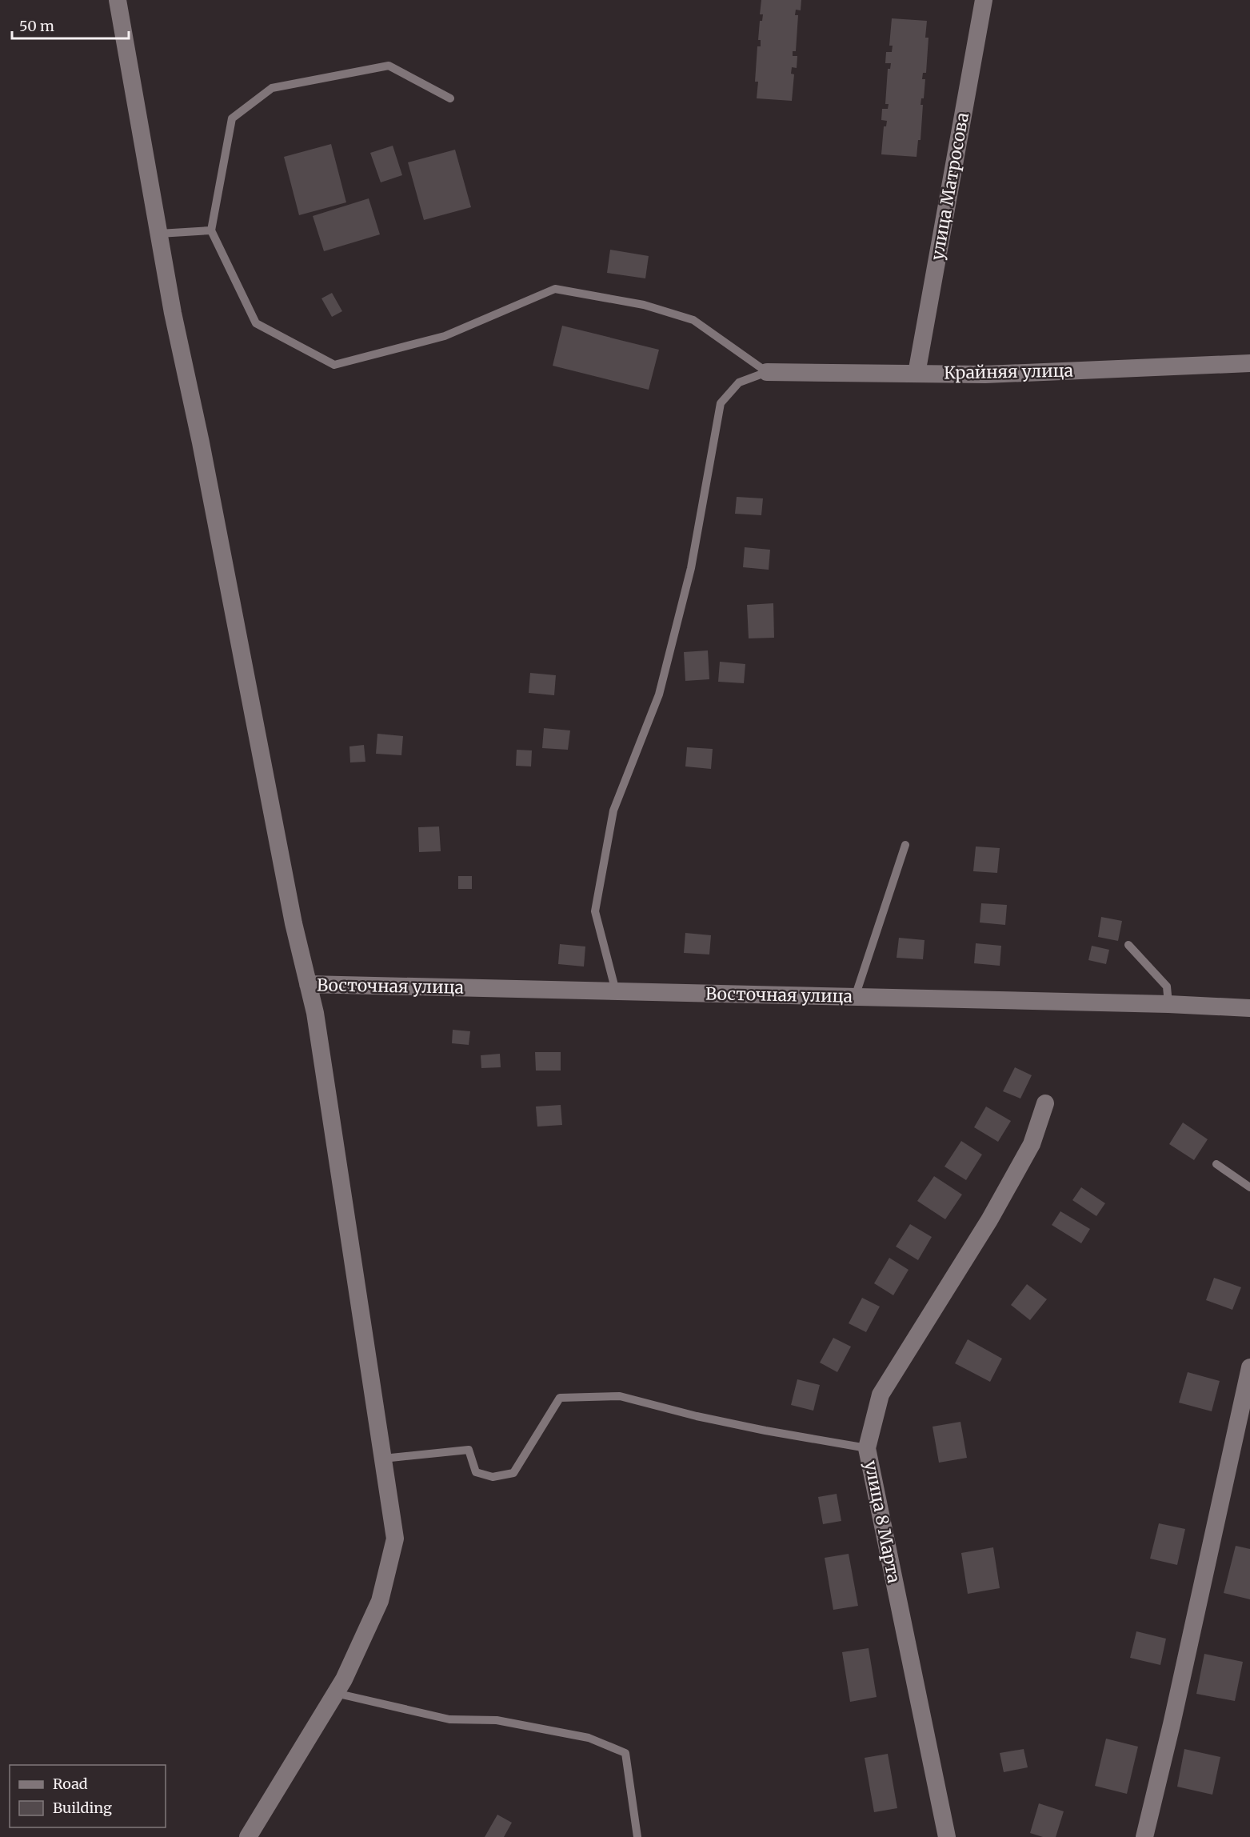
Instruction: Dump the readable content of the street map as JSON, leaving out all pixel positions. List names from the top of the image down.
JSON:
{
  "streets": {
    "street": [
      "улица Матросова",
      "Крайняя улица",
      "Восточная улица",
      "улица 8 Марта"
    ]
  },
  "crossings": [
    ["улица Матросова", "Крайняя улица"]
  ],
  "legend": ["Road", "Building"],
  "scale_bar": "50 m"
}
